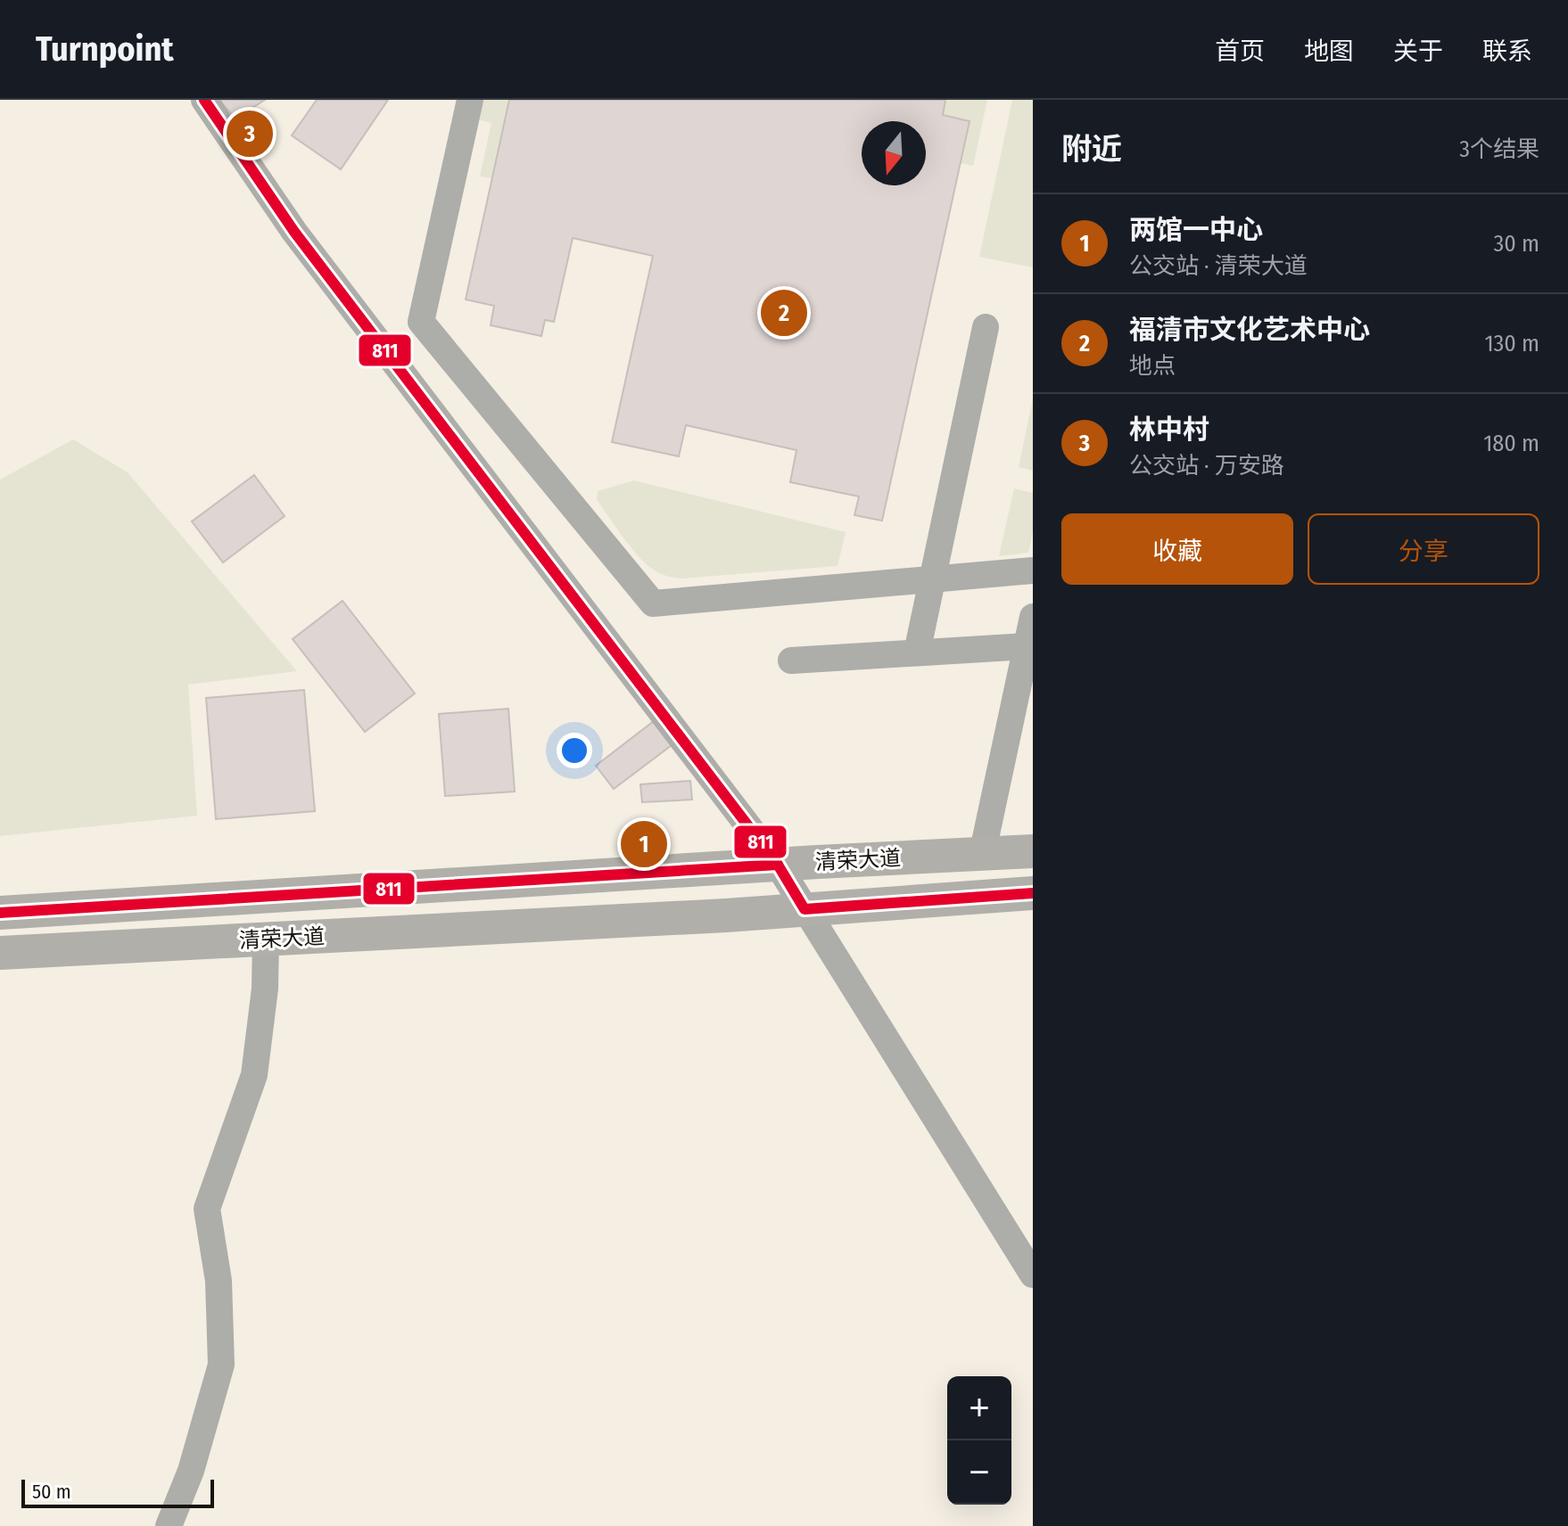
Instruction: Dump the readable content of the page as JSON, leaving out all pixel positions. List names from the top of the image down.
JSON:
{
  "streets": {
    "main road": ["清荣大道"]
  },
  "lines": ["transit line 811"],
  "scale_bar": "50 m",
  "north": "bottom",
  "page": {
    "header": "Turnpoint",
    "nav": [
      "首页",
      "地图",
      "关于",
      "联系"
    ],
    "heading": ["附近", "3个结果"],
    "pins": ["3", "2", "1"],
    "list": [
      {
        "mark": "1",
        "name": "两馆一中心",
        "note": "公交站 · 清荣大道",
        "value": "30 m"
      },
      {
        "mark": "2",
        "name": "福清市文化艺术中心",
        "note": "地点",
        "value": "130 m"
      },
      {
        "mark": "3",
        "name": "林中村",
        "note": "公交站 · 万安路",
        "value": "180 m"
      }
    ],
    "buttons": ["收藏", "分享"],
    "map_buttons": ["+", "−"],
    "scale": "50 m"
  }
}
